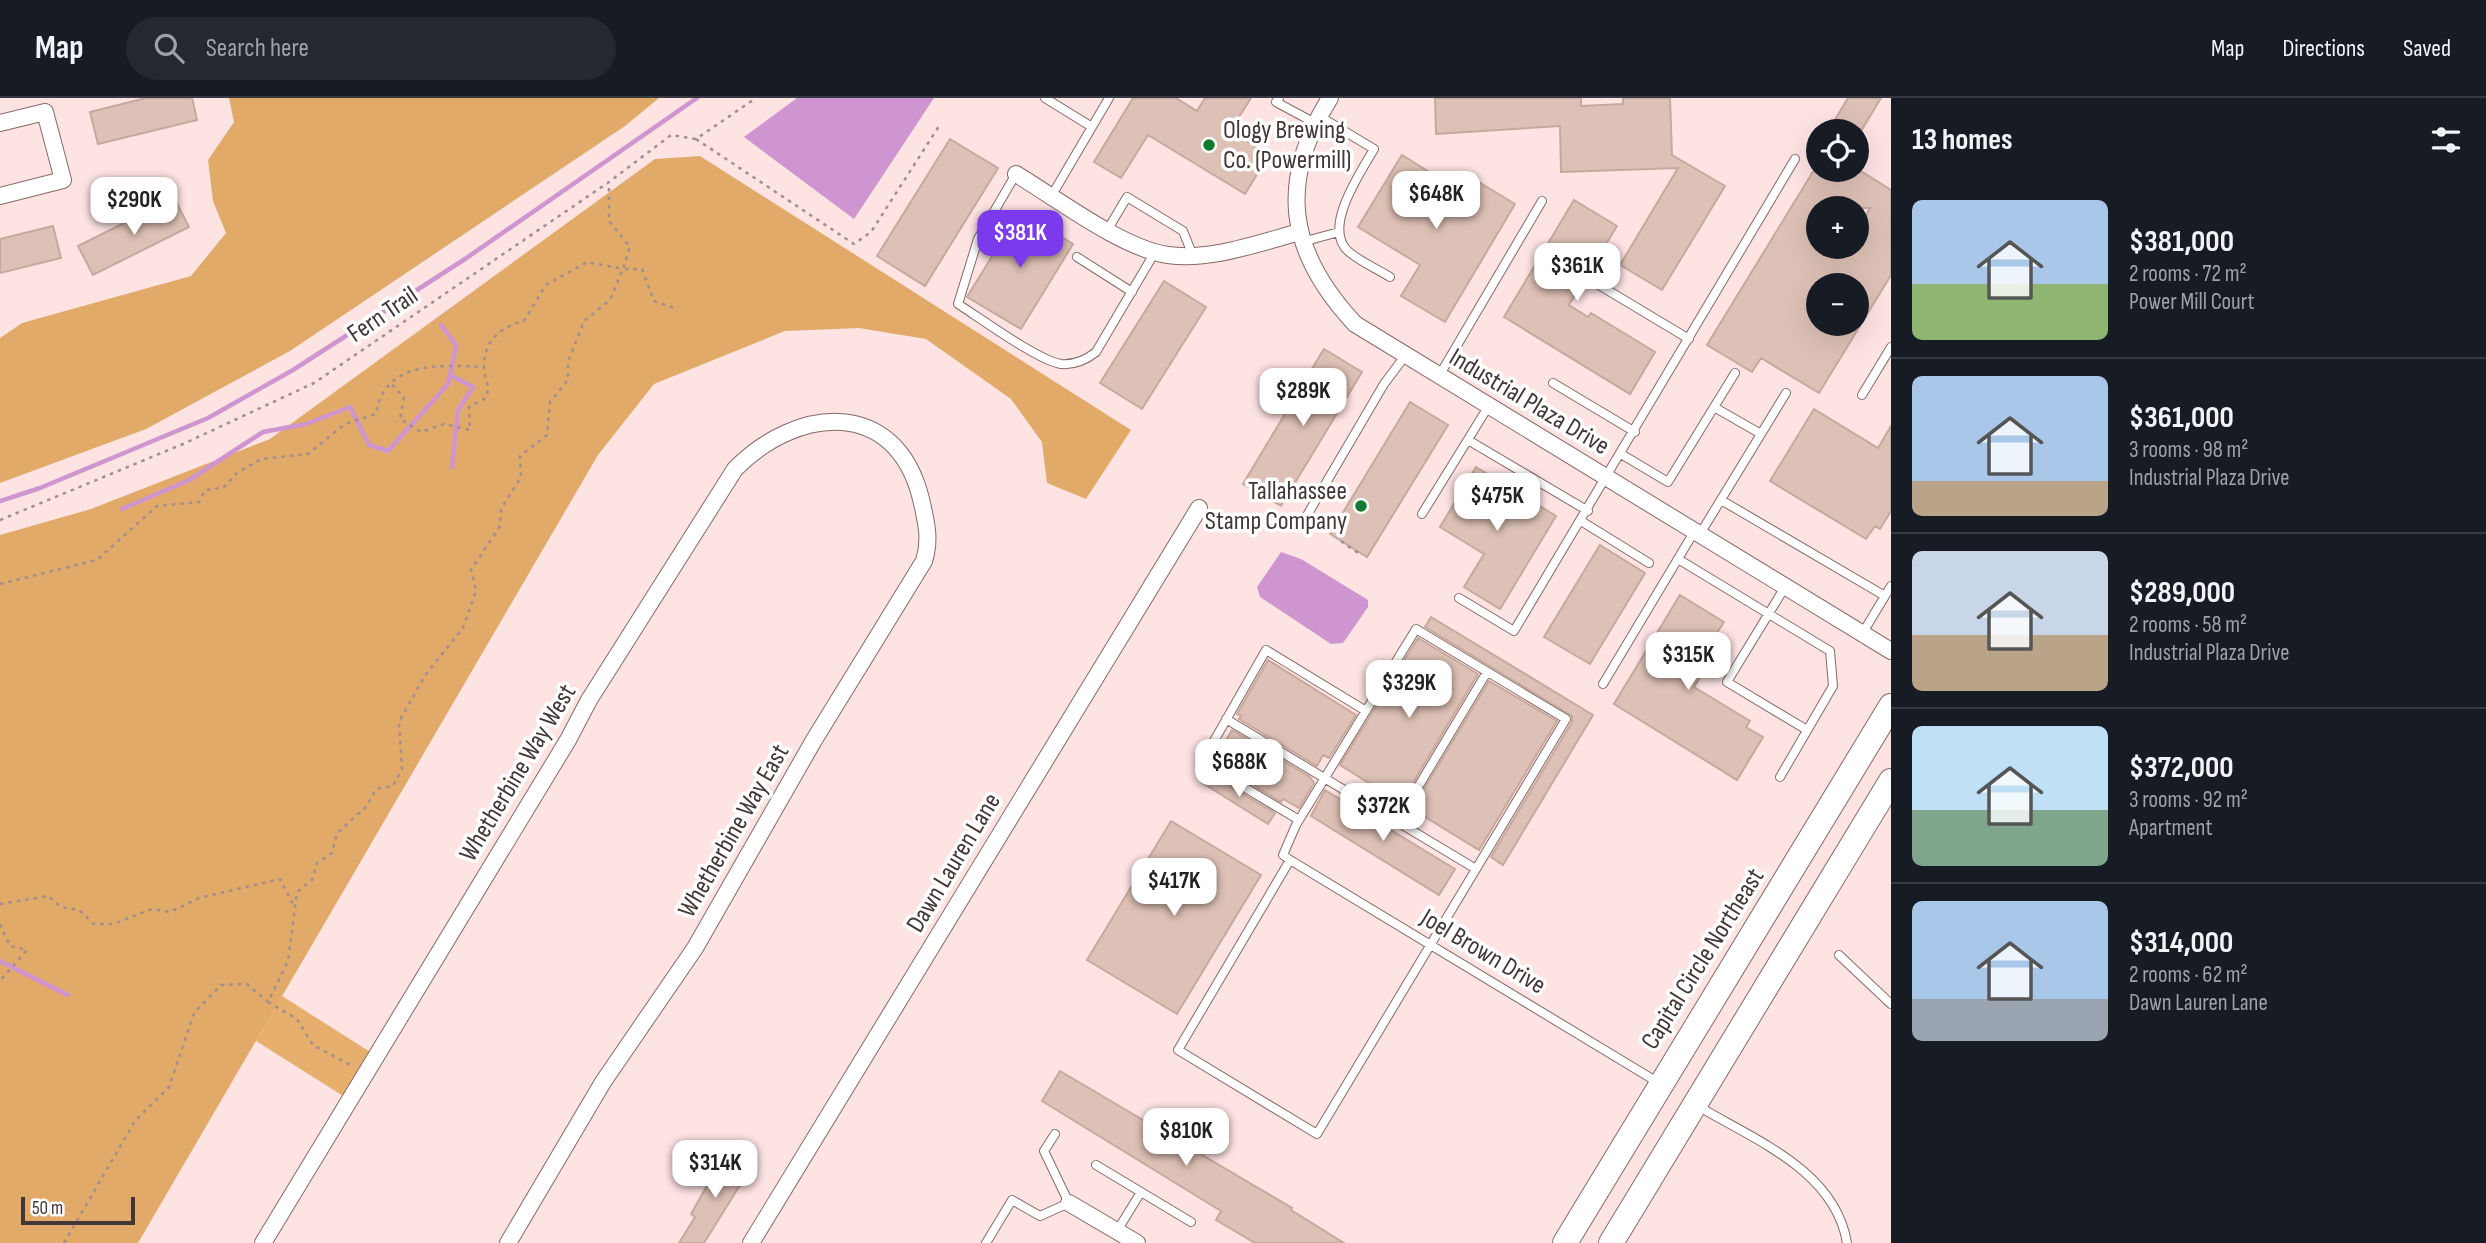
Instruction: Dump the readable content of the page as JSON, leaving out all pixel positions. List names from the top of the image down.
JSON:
{
  "streets": {
    "main road": ["Capital Circle Northeast"],
    "street": [
      "Industrial Plaza Drive",
      "Whetherbine Way West",
      "Whetherbine Way East",
      "Dawn Lauren Lane"
    ],
    "lane": ["Joel Brown Drive"],
    "path": ["Fern Trail"]
  },
  "crossings": [
    ["Whetherbine Way West", "Whetherbine Way East"],
    ["Joel Brown Drive", "Capital Circle Northeast"]
  ],
  "places": ["Ology Brewing Co. (Powermill)", "Tallahassee Stamp Company"],
  "scale_bar": "50 m",
  "page": {
    "header": "Map",
    "search": "Search here",
    "nav": ["Map", "Directions", "Saved"],
    "heading": "13 homes",
    "map_buttons": ["+", "−"],
    "price": [
      "$648K",
      "$290K",
      "$381K",
      "$361K",
      "$289K",
      "$475K",
      "$315K",
      "$329K",
      "$688K",
      "$372K",
      "$417K",
      "$810K",
      "$314K"
    ],
    "list": [
      {
        "name": "$381,000",
        "note": "2 rooms · 72 m² · Power Mill Court"
      },
      {
        "name": "$361,000",
        "note": "3 rooms · 98 m² · Industrial Plaza Drive"
      },
      {
        "name": "$289,000",
        "note": "2 rooms · 58 m² · Industrial Plaza Drive"
      },
      {
        "name": "$372,000",
        "note": "3 rooms · 92 m² · Apartment"
      },
      {
        "name": "$314,000",
        "note": "2 rooms · 62 m² · Dawn Lauren Lane"
      }
    ],
    "scale": "50 m"
  }
}
